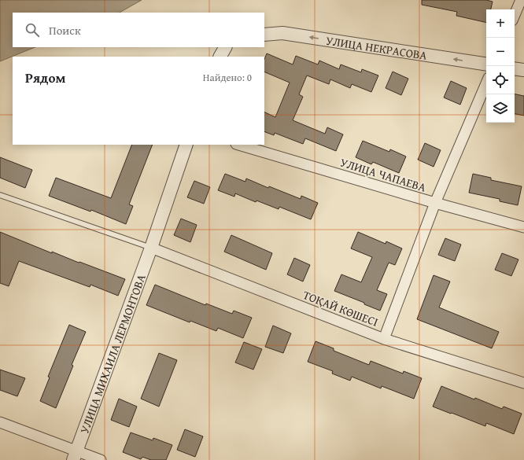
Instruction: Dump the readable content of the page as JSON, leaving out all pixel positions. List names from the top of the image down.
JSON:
{
  "streets": {
    "street": [
      "УЛИЦА НЕКРАСОВА",
      "УЛИЦА ЧАПАЕВА",
      "ТОҚАЙ КӨШЕСІ",
      "УЛИЦА МИХАИЛА ЛЕРМОНТОВА"
    ]
  },
  "crossings": [
    ["ТОҚАЙ КӨШЕСІ", "УЛИЦА МИХАИЛА ЛЕРМОНТОВА"]
  ],
  "one_way": ["УЛИЦА НЕКРАСОВА"],
  "page": {
    "map_buttons": ["+", "−"],
    "search": "Поиск",
    "heading": ["Рядом", "Найдено: 0"]
  }
}
